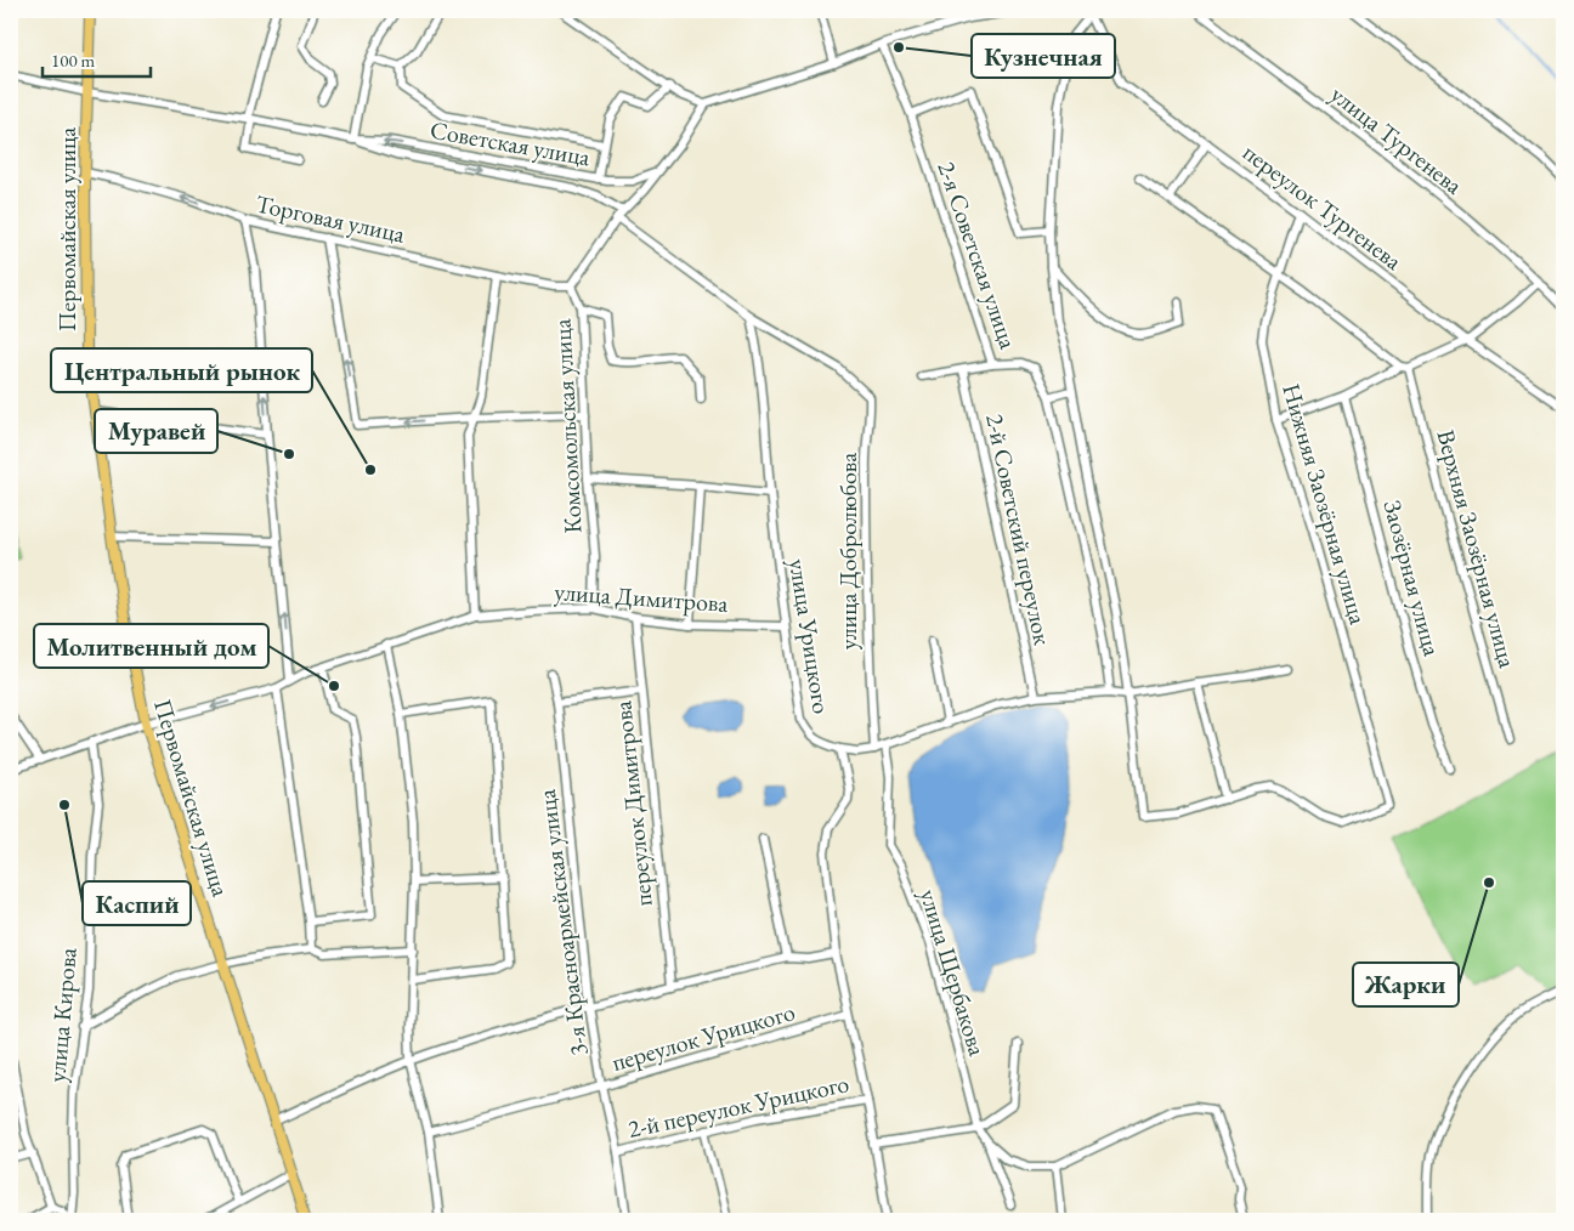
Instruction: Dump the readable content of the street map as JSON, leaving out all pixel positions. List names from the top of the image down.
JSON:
{
  "streets": {
    "main road": ["Первомайская улица"],
    "street": [
      "улица Тургенева",
      "Советская улица",
      "переулок Тургенева",
      "Торговая улица",
      "2-я Советская улица",
      "Комсомольская улица",
      "Нижняя Заозёрная улица",
      "2-й Советский переулок",
      "Верхняя Заозёрная улица",
      "улица Добролюбова",
      "Заозёрная улица",
      "улица Димитрова",
      "улица Урицкого",
      "переулок Димитрова",
      "3-я Красноармейская улица",
      "улица Щербакова",
      "улица Кирова",
      "переулок Урицкого",
      "2-й переулок Урицкого"
    ]
  },
  "crossings": [
    ["Советская улица", "Первомайская улица"],
    ["Советская улица", "Комсомольская улица"],
    ["переулок Тургенева", "Нижняя Заозёрная улица"],
    ["Торговая улица", "Первомайская улица"],
    ["Торговая улица", "Комсомольская улица"],
    ["Первомайская улица", "улица Димитрова"],
    ["Комсомольская улица", "улица Димитрова"],
    ["улица Добролюбова", "улица Урицкого"],
    ["улица Димитрова", "улица Урицкого"],
    ["улица Димитрова", "переулок Димитрова"],
    ["улица Димитрова", "улица Кирова"],
    ["3-я Красноармейская улица", "переулок Урицкого"],
    ["3-я Красноармейская улица", "2-й переулок Урицкого"]
  ],
  "places": [
    "Кузнечная",
    "Муравей",
    "Центральный рынок",
    "Молитвенный дом",
    "Каспий",
    "Жарки"
  ],
  "scale_bar": "100 m"
}
